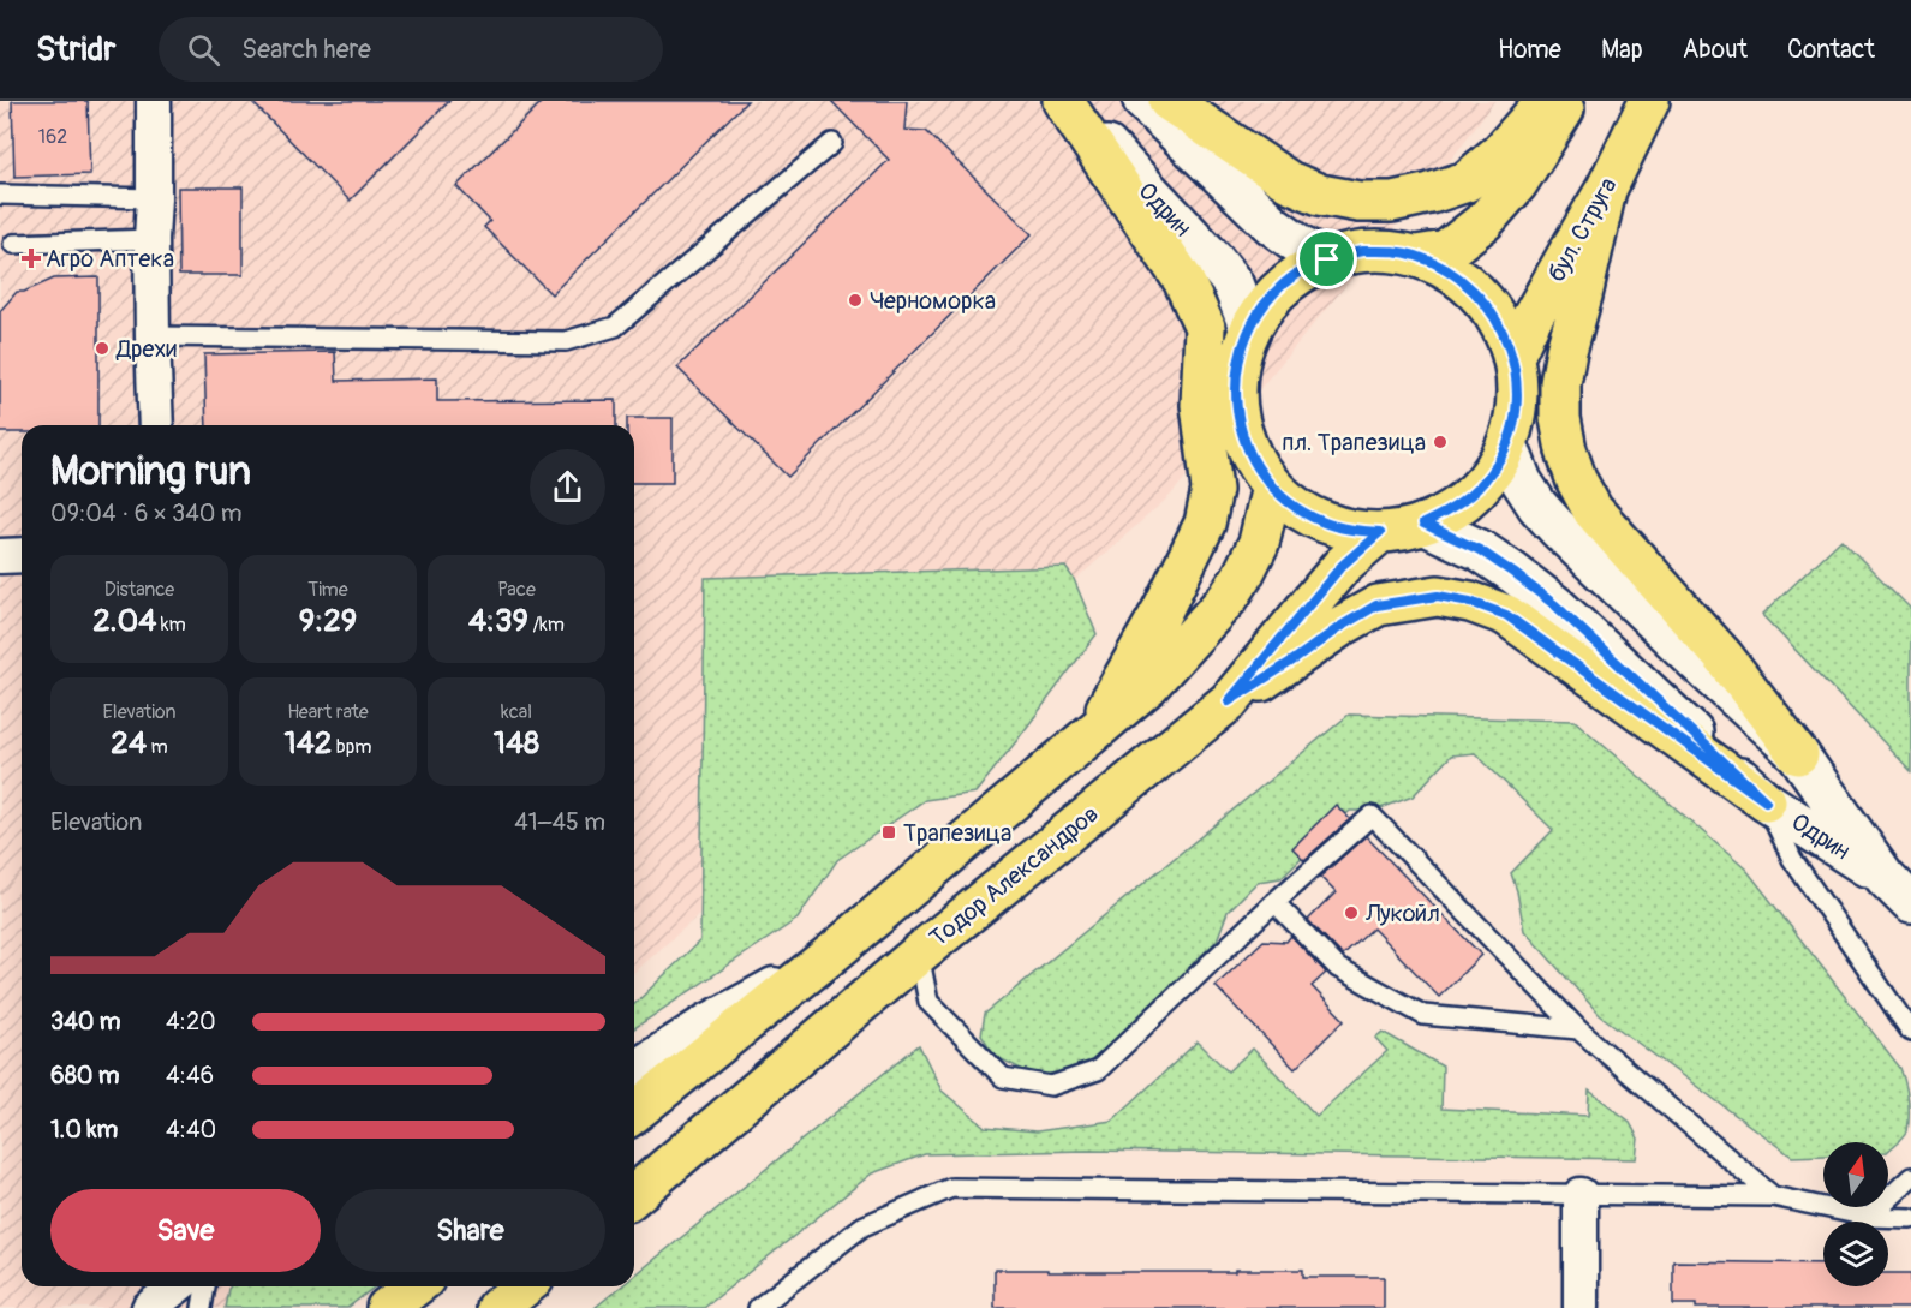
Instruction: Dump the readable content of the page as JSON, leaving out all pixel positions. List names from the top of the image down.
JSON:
{
  "streets": {
    "main road": ["Одрин", "бул. Струга", "Тодор Александров"]
  },
  "places": {
    "health": ["Агро Аптека"],
    "other": [
      "Черноморка",
      "Дрехи",
      "пл. Трапезица",
      "Лукойл"
    ],
    "transit": ["Трапезица"]
  },
  "house_numbers": ["162"],
  "north": "top",
  "page": {
    "header": "Stridr",
    "search": "Search here",
    "nav": [
      "Home",
      "Map",
      "About",
      "Contact"
    ],
    "heading": ["Morning run", "09:04 · 6 × 340 m"],
    "stats": [
      ["Distance", "2.04 km"],
      ["Time", "9:29"],
      ["Pace", "4:39 /km"],
      ["Elevation", "24 m"],
      ["Heart rate", "142 bpm"],
      ["kcal", "148"]
    ],
    "chart": ["Elevation", "41–45 m"],
    "list": [
      {
        "name": "340 m",
        "note": "4:20"
      },
      {
        "name": "680 m",
        "note": "4:46"
      },
      {
        "name": "1.0 km",
        "note": "4:40"
      }
    ],
    "buttons": ["Save", "Share"]
  }
}
